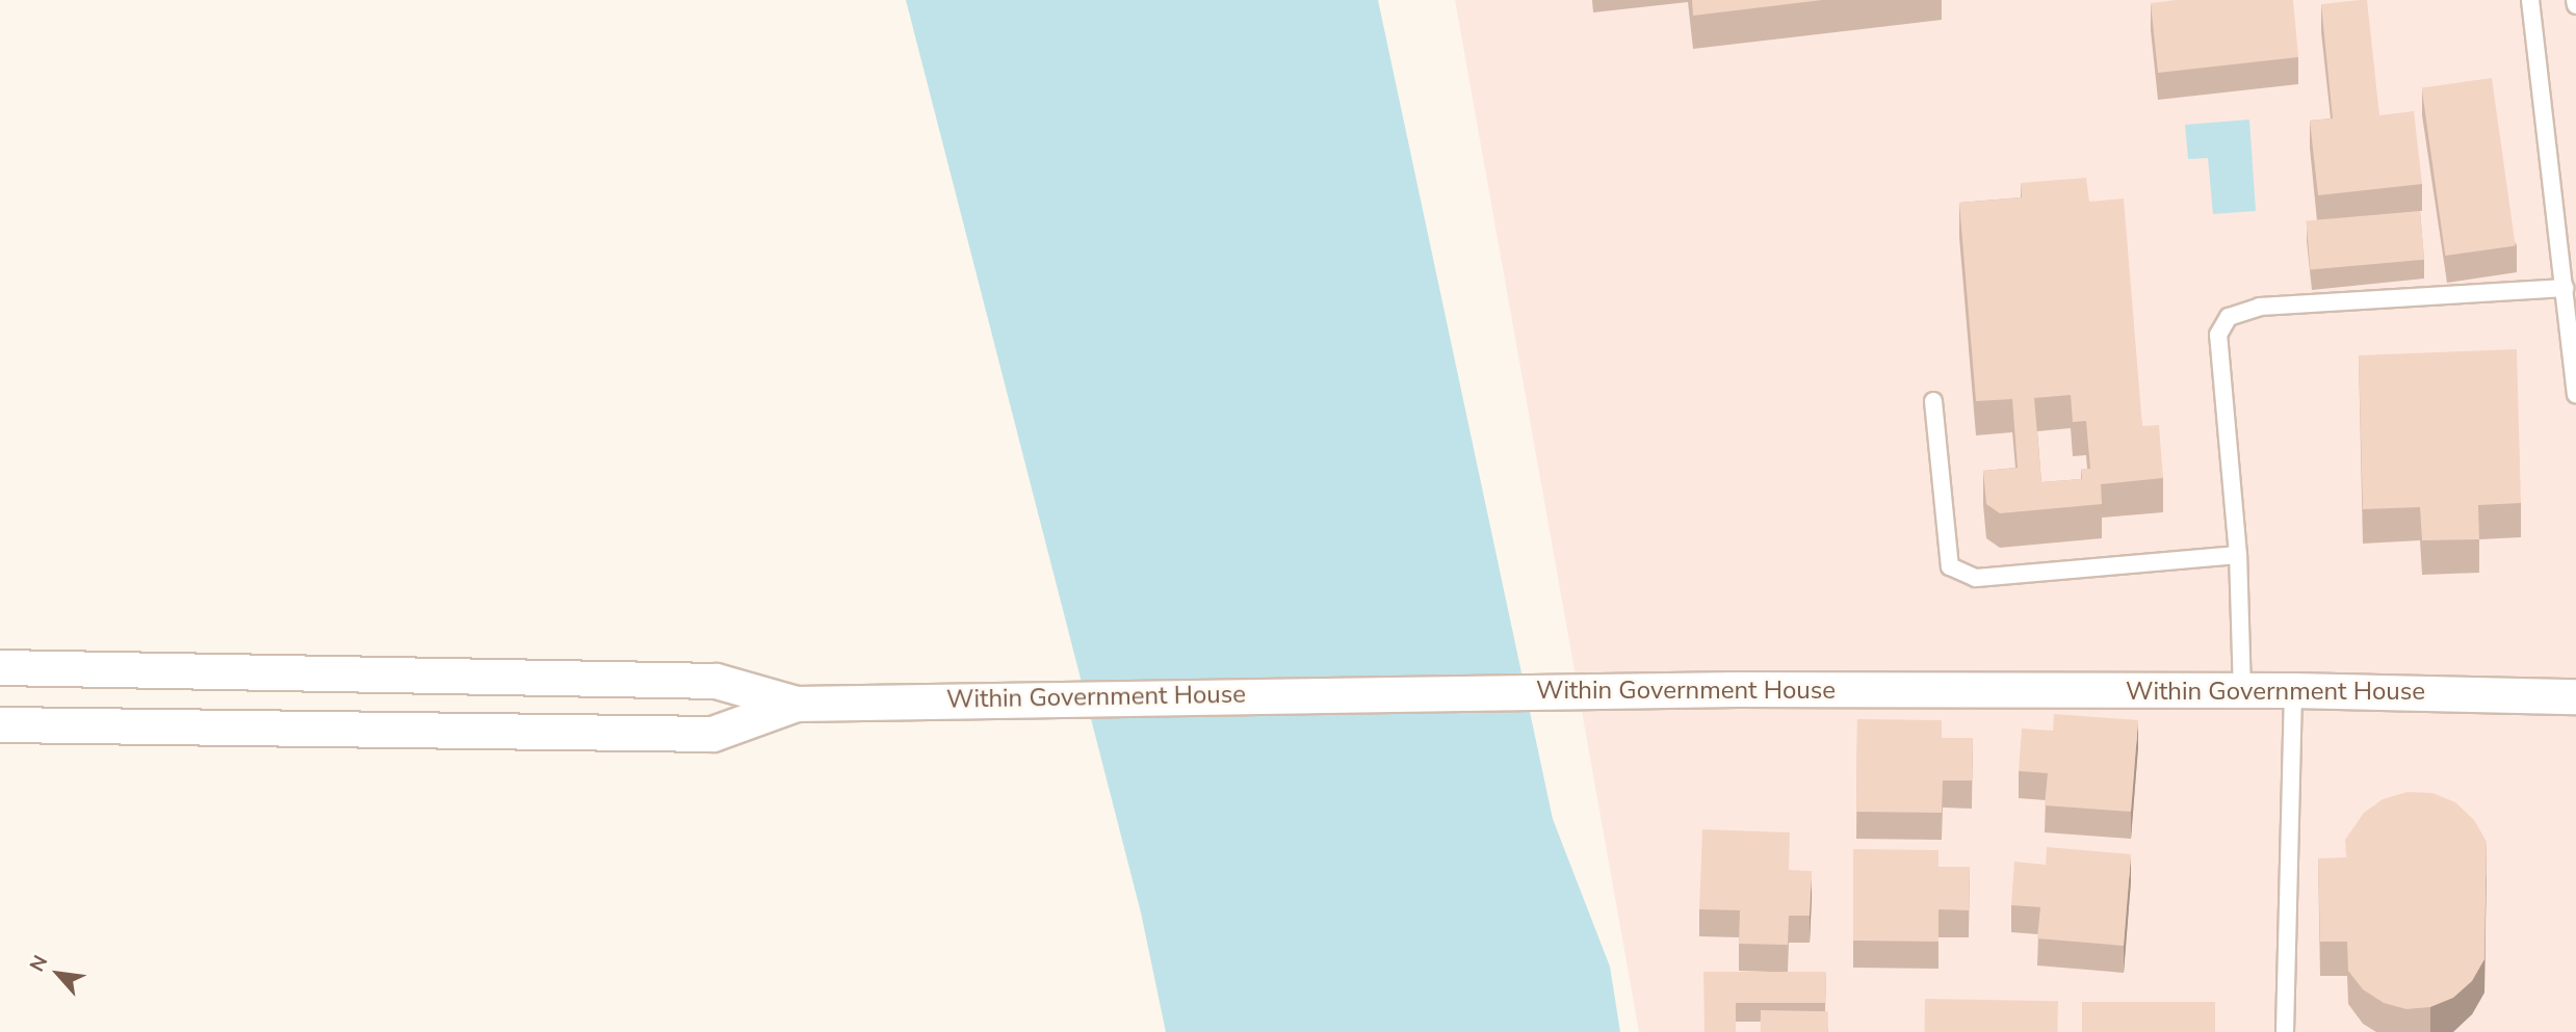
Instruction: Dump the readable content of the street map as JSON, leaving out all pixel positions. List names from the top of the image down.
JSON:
{
  "streets": {
    "street": ["Within Government House"]
  },
  "north": "top left"
}
